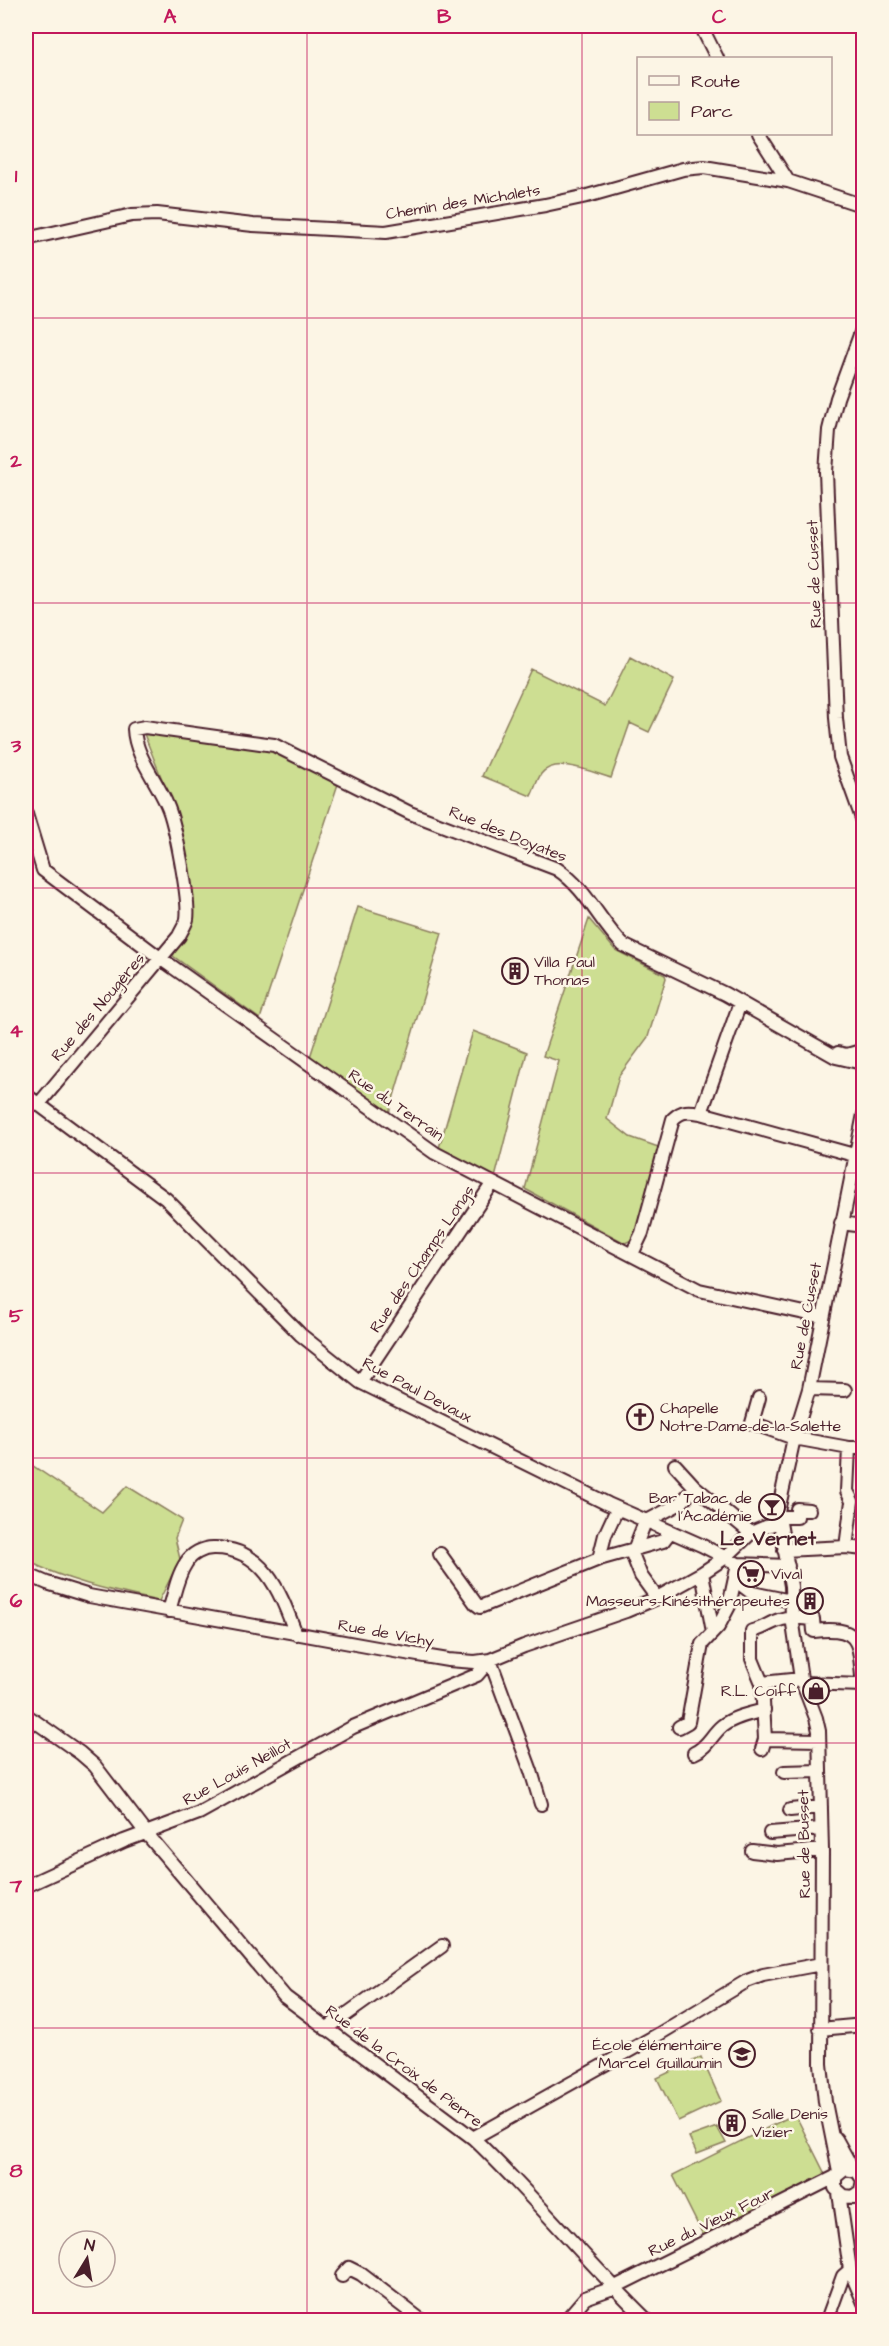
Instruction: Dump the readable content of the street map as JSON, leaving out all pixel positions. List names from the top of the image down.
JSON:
{
  "streets": {
    "street": [
      "Chemin des Michalets",
      "Rue de Cusset",
      "Rue des Doyates",
      "Rue des Nougères",
      "Rue du Terrain",
      "Rue des Champs Longs",
      "Rue Paul Devaux",
      "Rue de Vichy",
      "Rue Louis Neillot",
      "Rue de Busset",
      "Rue de la Croix de Pierre",
      "Rue du Vieux Four"
    ]
  },
  "crossings": [
    ["Rue de Cusset", "Rue du Terrain"],
    ["Rue de Cusset", "Rue de Vichy"],
    ["Rue de Cusset", "Rue de Busset"],
    ["Rue des Doyates", "Rue des Nougères"],
    ["Rue des Nougères", "Rue du Terrain"],
    ["Rue des Nougères", "Rue Paul Devaux"],
    ["Rue du Terrain", "Rue des Champs Longs"],
    ["Rue des Champs Longs", "Rue Paul Devaux"],
    ["Rue Paul Devaux", "Rue de Vichy"],
    ["Rue de Vichy", "Rue Louis Neillot"],
    ["Rue de Vichy", "Rue de Busset"],
    ["Rue Louis Neillot", "Rue de la Croix de Pierre"],
    ["Rue de Busset", "Rue du Vieux Four"],
    ["Rue de la Croix de Pierre", "Rue du Vieux Four"]
  ],
  "districts": ["Le Vernet"],
  "places": {
    "building": ["Villa Paul Thomas", "Masseurs-Kinésithérapeutes", "Salle Denis Vizier"],
    "church": ["Chapelle Notre-Dame-de-la-Salette"],
    "bar": ["Bar Tabac de l'Académie"],
    "supermarket": ["Vival"],
    "shop": ["R.L. Coiff"],
    "school or university": ["École élémentaire Marcel Guillaumin"]
  },
  "legend": ["Route", "Parc"],
  "north": "top",
  "grid": {
    "columns": ["A", "B", "C"],
    "rows": [
      "1",
      "2",
      "3",
      "4",
      "5",
      "6",
      "7",
      "8"
    ]
  }
}
